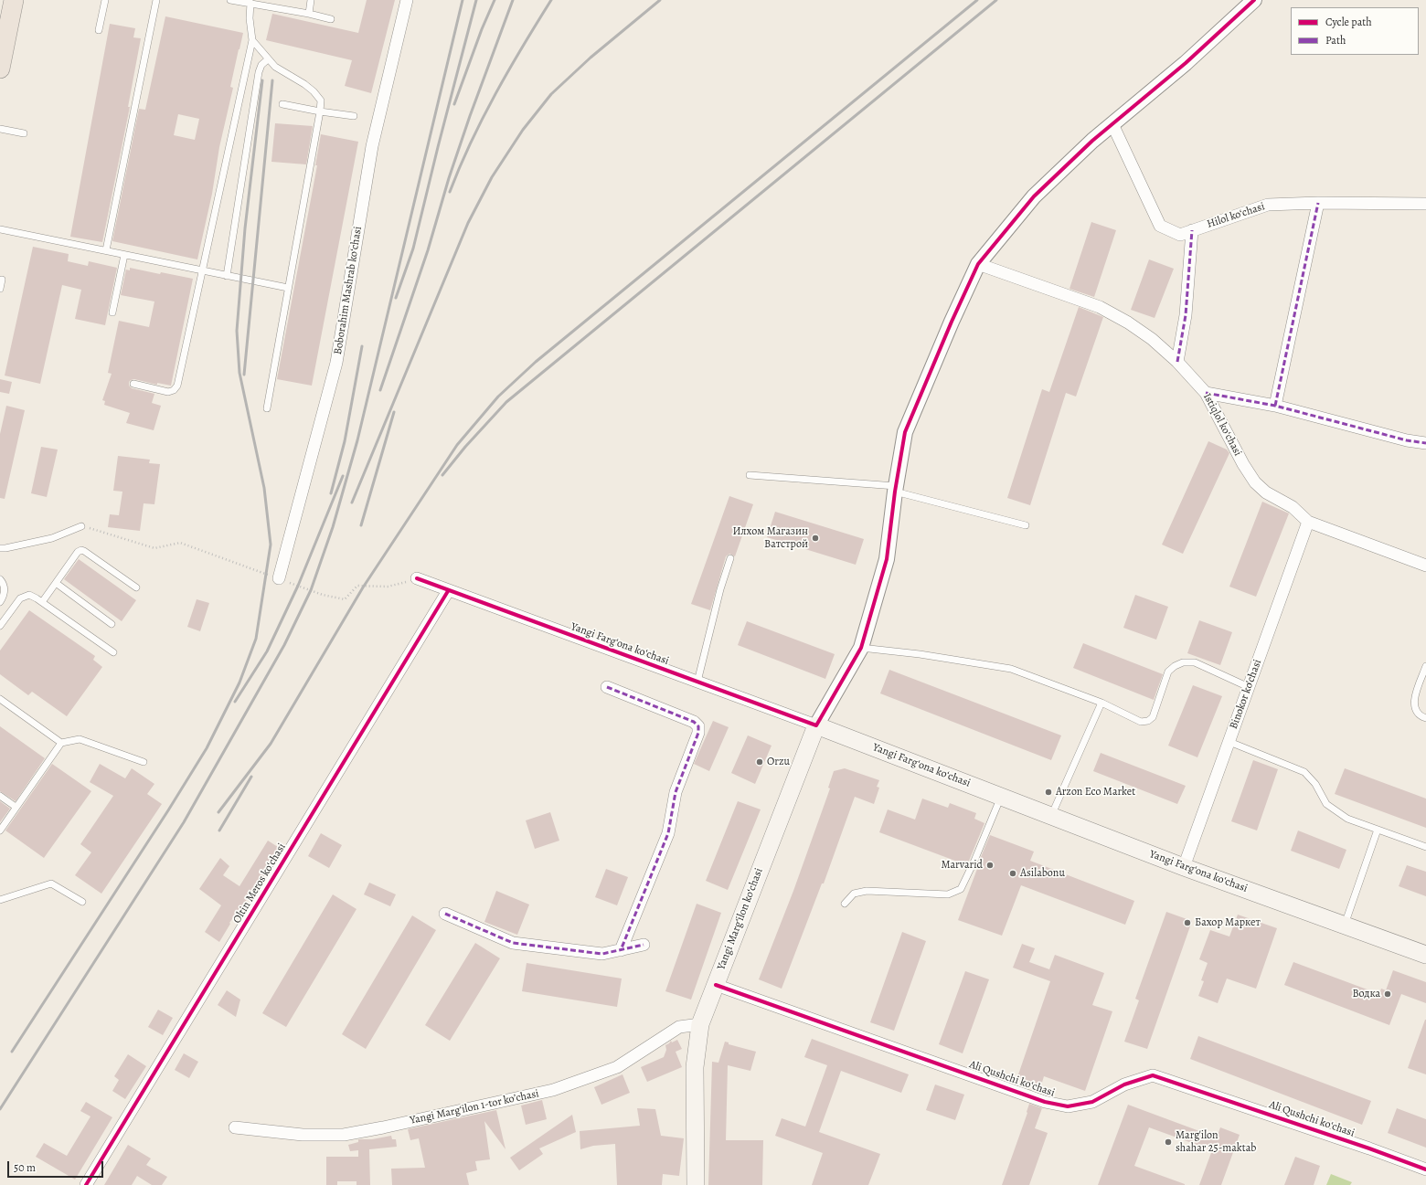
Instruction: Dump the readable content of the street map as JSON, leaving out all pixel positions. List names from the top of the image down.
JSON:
{
  "streets": {
    "main road": ["Yangi Fargʻona koʻchasi", "Yangi Margʻilon koʻchasi"],
    "street": [
      "Hilol koʻchasi",
      "Boborahim Mashrab koʻchasi",
      "Istiqlol koʻchasi",
      "Binokor ko'chasi",
      "Oltin Meros koʻchasi",
      "Ali Qushchi koʻchasi",
      "Yangi Margʻilon 1-tor koʼchasi"
    ]
  },
  "crossings": [
    ["Istiqlol koʻchasi", "Binokor ko'chasi"],
    ["Yangi Fargʻona koʻchasi", "Binokor ko'chasi"],
    ["Yangi Fargʻona koʻchasi", "Oltin Meros koʻchasi"],
    ["Yangi Fargʻona koʻchasi", "Yangi Margʻilon koʻchasi"],
    ["Yangi Margʻilon koʻchasi", "Ali Qushchi koʻchasi"],
    ["Yangi Margʻilon koʻchasi", "Yangi Margʻilon 1-tor koʼchasi"]
  ],
  "places": [
    "Илхом Магазин Ватстрой",
    "Orzu",
    "Arzon Eco Market",
    "Marvarid",
    "Asilabonu",
    "Бахор Маркет",
    "Водка",
    "Marg'ilon shahar 25-maktab"
  ],
  "legend": ["Cycle path", "Path"],
  "scale_bar": "50 m"
}
